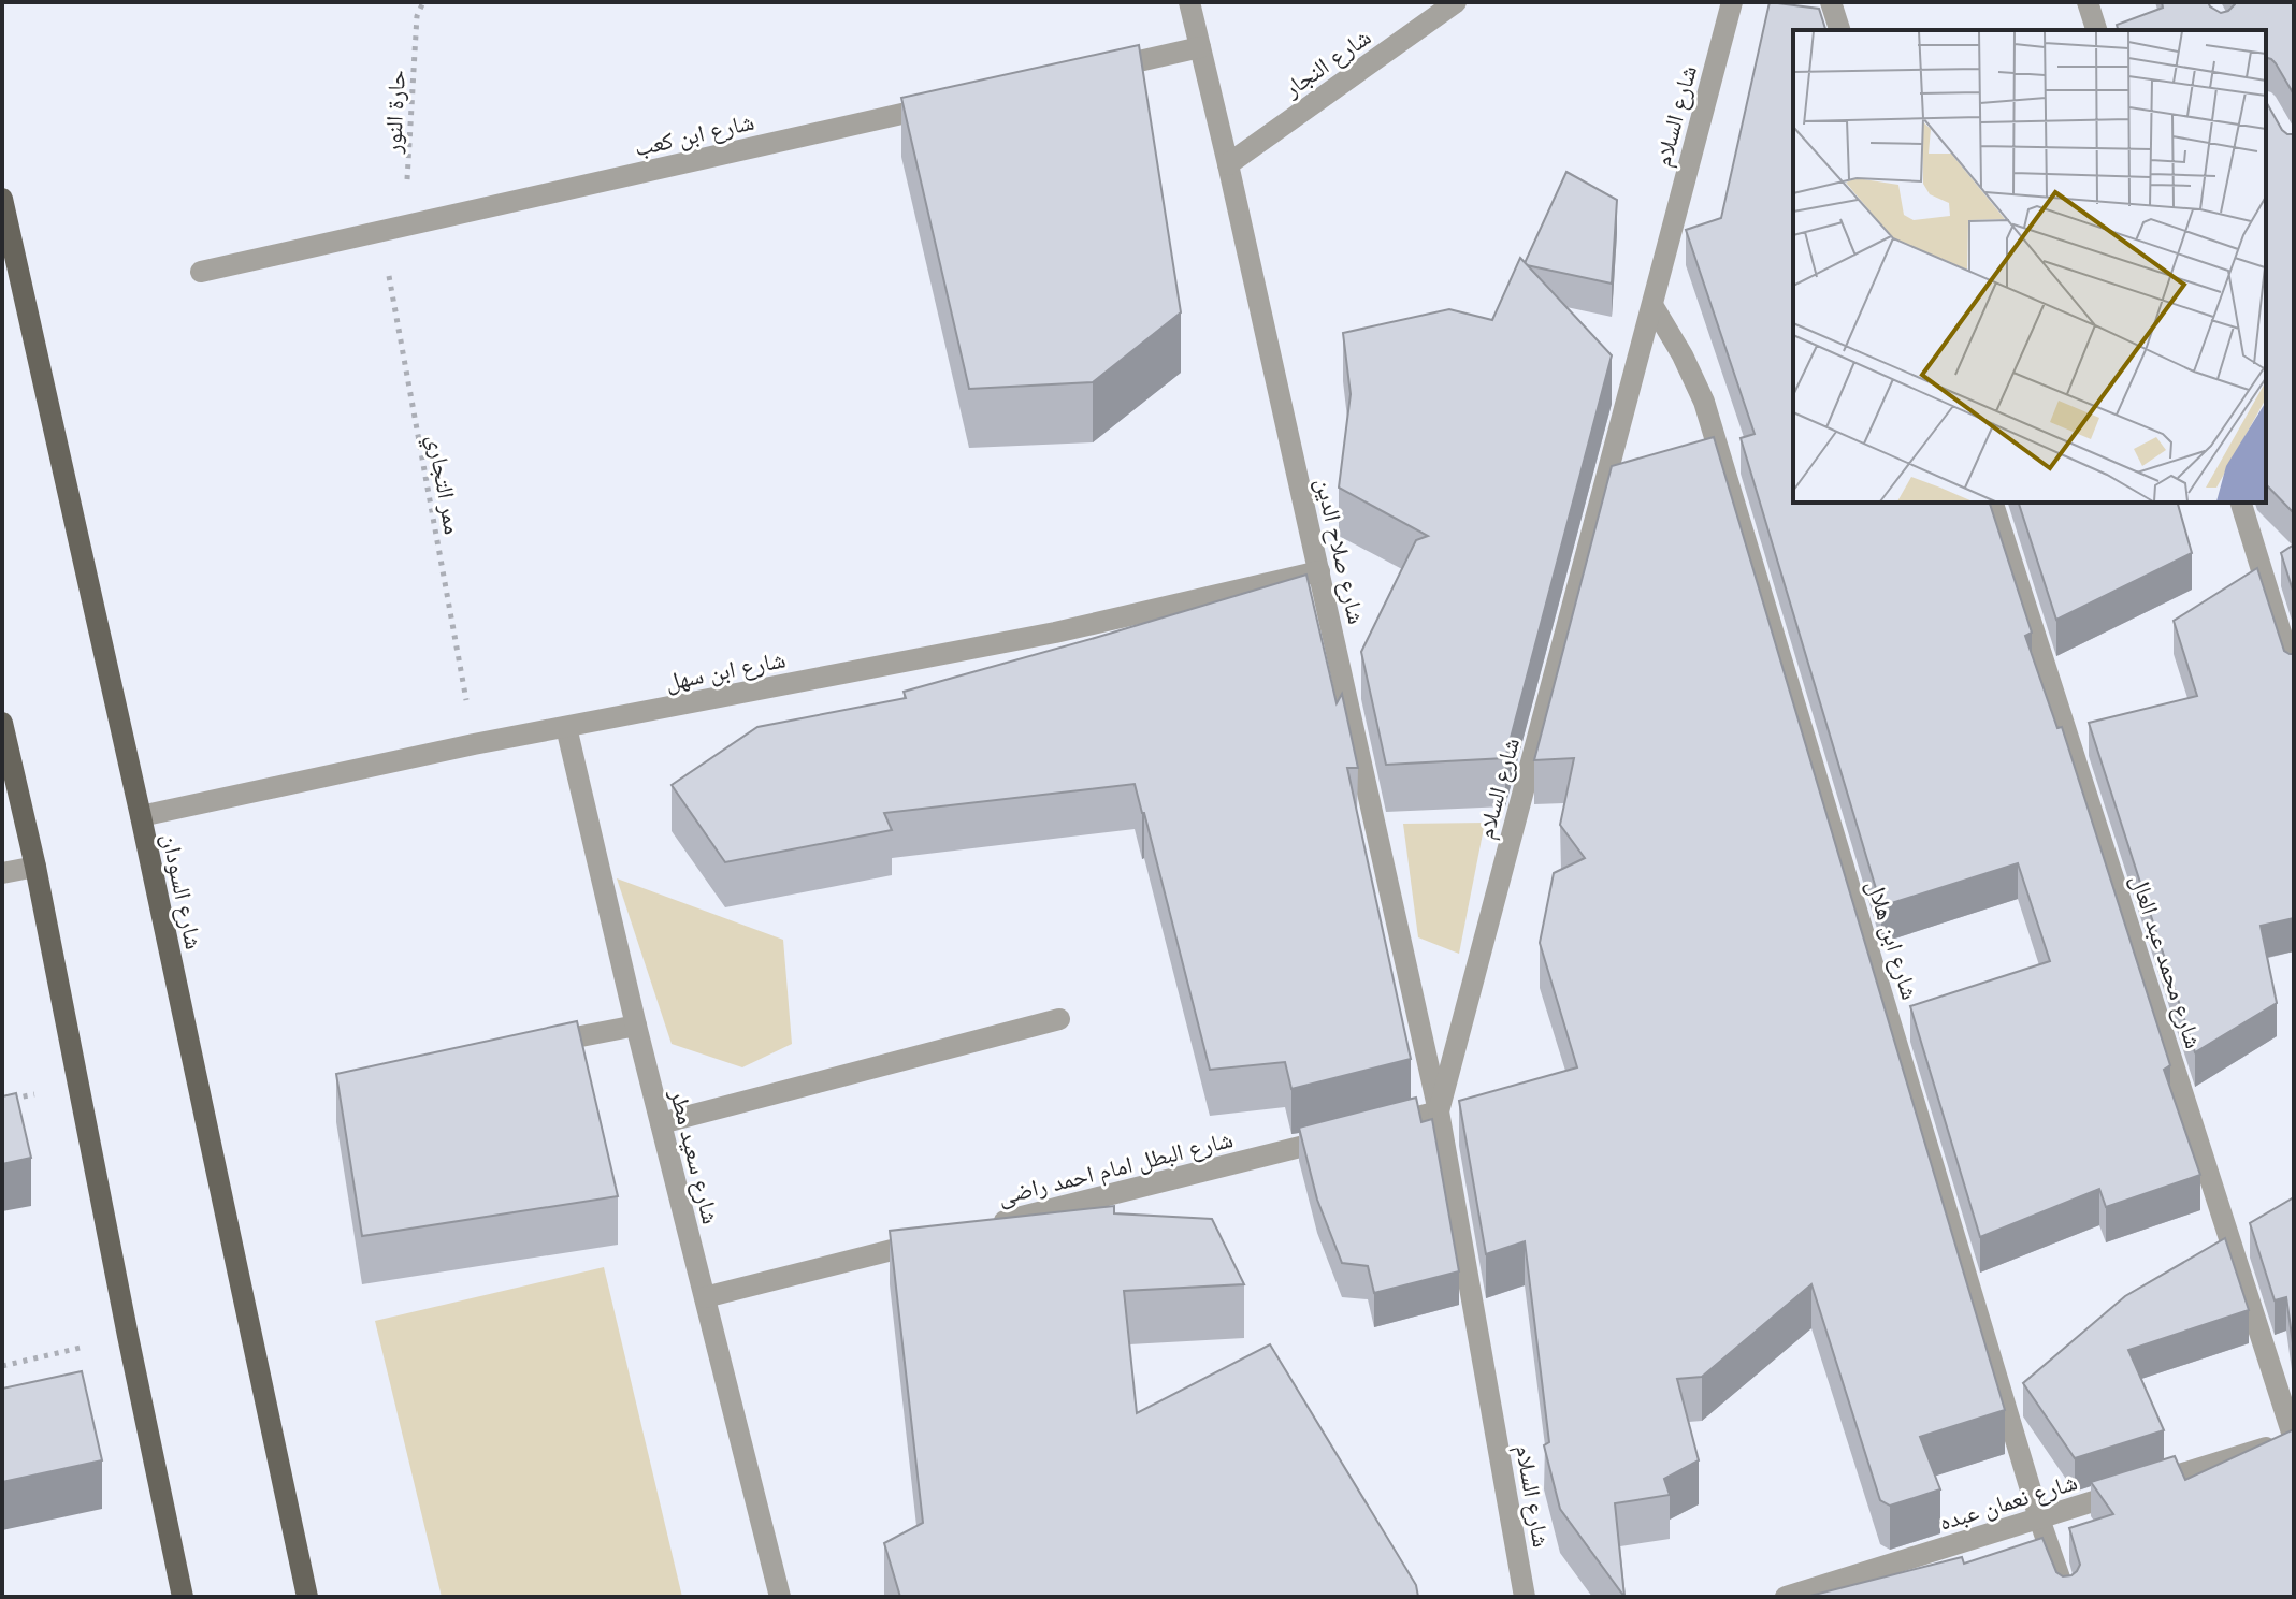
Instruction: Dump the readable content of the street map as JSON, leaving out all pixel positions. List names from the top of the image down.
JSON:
{
  "streets": {
    "main road": ["شارع السودان"],
    "street": [
      "شارع النجار",
      "شارع السلام",
      "شارع ابن كعب",
      "شارع صلاح الدين",
      "شارع ابن سهل",
      "شارع ابن هلال",
      "شارع محمد عبد العال",
      "شارع سعيد مطر",
      "شارع البطل امام احمد راضى",
      "شارع نعمان عبده"
    ],
    "path": ["حارة النور", "ممر التجاري"]
  },
  "crossings": [
    ["شارع النجار", "شارع صلاح الدين"],
    ["حارة النور", "شارع ابن كعب"],
    ["شارع السلام", "شارع صلاح الدين"],
    ["شارع السلام", "شارع ابن هلال"],
    ["شارع ابن كعب", "ممر التجاري"],
    ["ممر التجاري", "شارع ابن سهل"],
    ["شارع صلاح الدين", "شارع ابن سهل"],
    ["شارع ابن سهل", "شارع السودان"],
    ["شارع ابن سهل", "شارع سعيد مطر"],
    ["شارع ابن هلال", "شارع نعمان عبده"],
    ["شارع محمد عبد العال", "شارع نعمان عبده"]
  ]
}
